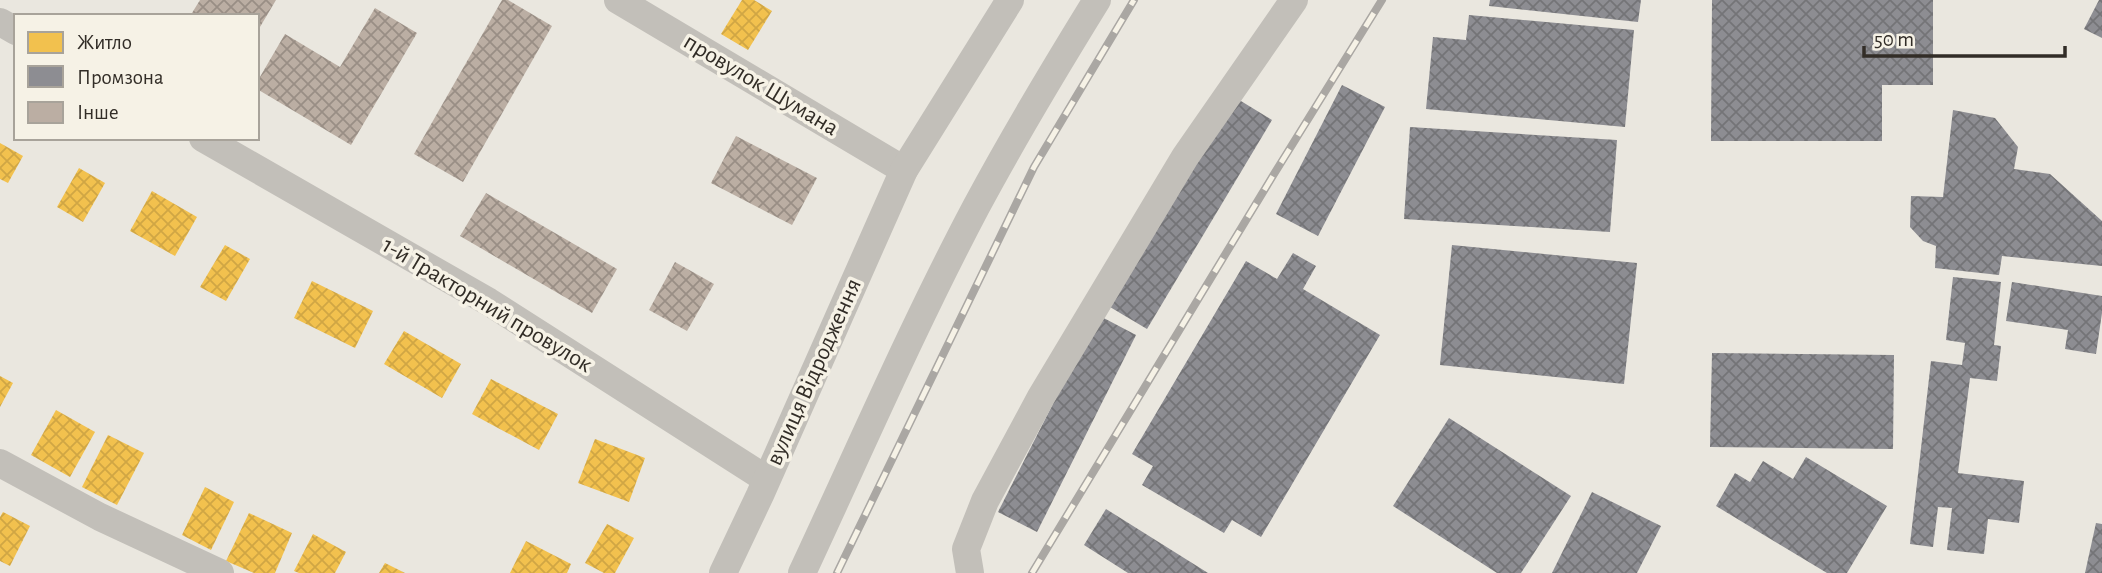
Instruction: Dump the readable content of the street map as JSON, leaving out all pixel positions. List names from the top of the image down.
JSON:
{
  "streets": {
    "street": ["провулок Шумана", "1-й Тракторний провулок", "вулиця Відродження"]
  },
  "crossings": [
    ["провулок Шумана", "вулиця Відродження"],
    ["1-й Тракторний провулок", "вулиця Відродження"]
  ],
  "legend": ["Житло", "Промзона", "Інше"],
  "scale_bar": "50 m"
}
